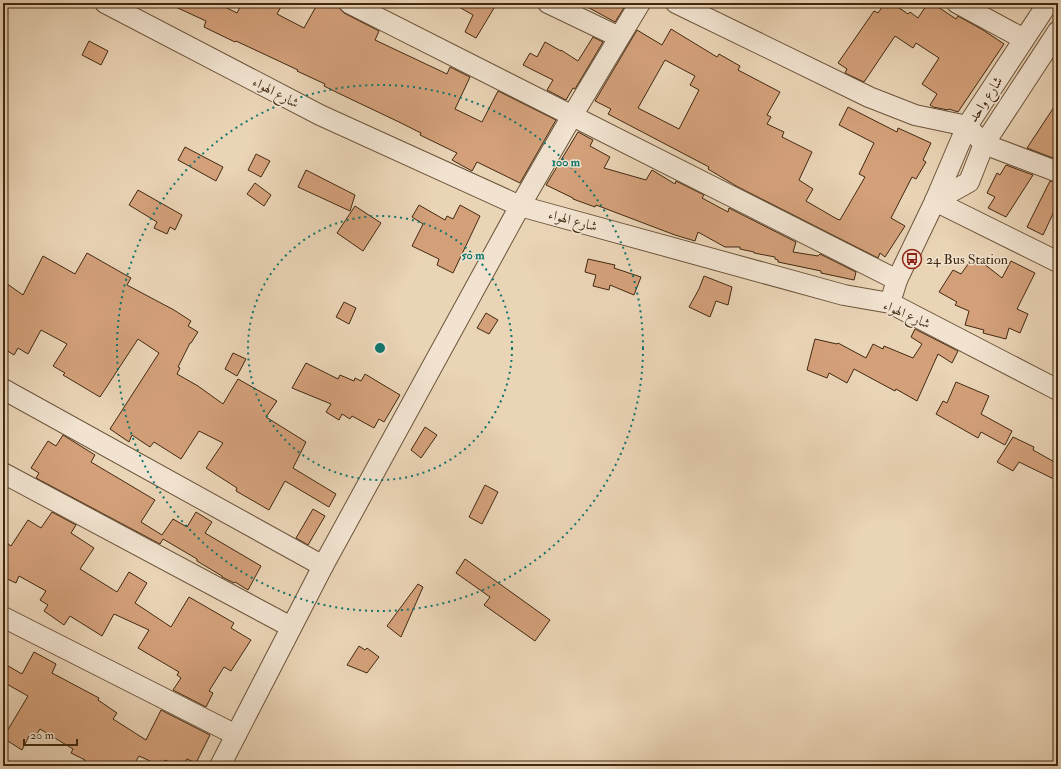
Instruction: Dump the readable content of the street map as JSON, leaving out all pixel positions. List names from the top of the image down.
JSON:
{
  "streets": {
    "street": ["شارع الهواء", "شارع واحد"]
  },
  "crossings": [
    ["شارع الهواء", "شارع واحد"]
  ],
  "places": {
    "bus stop": ["24 Bus Station"]
  },
  "scale_bar": "20 m",
  "rings": ["100 m", "50 m"]
}
